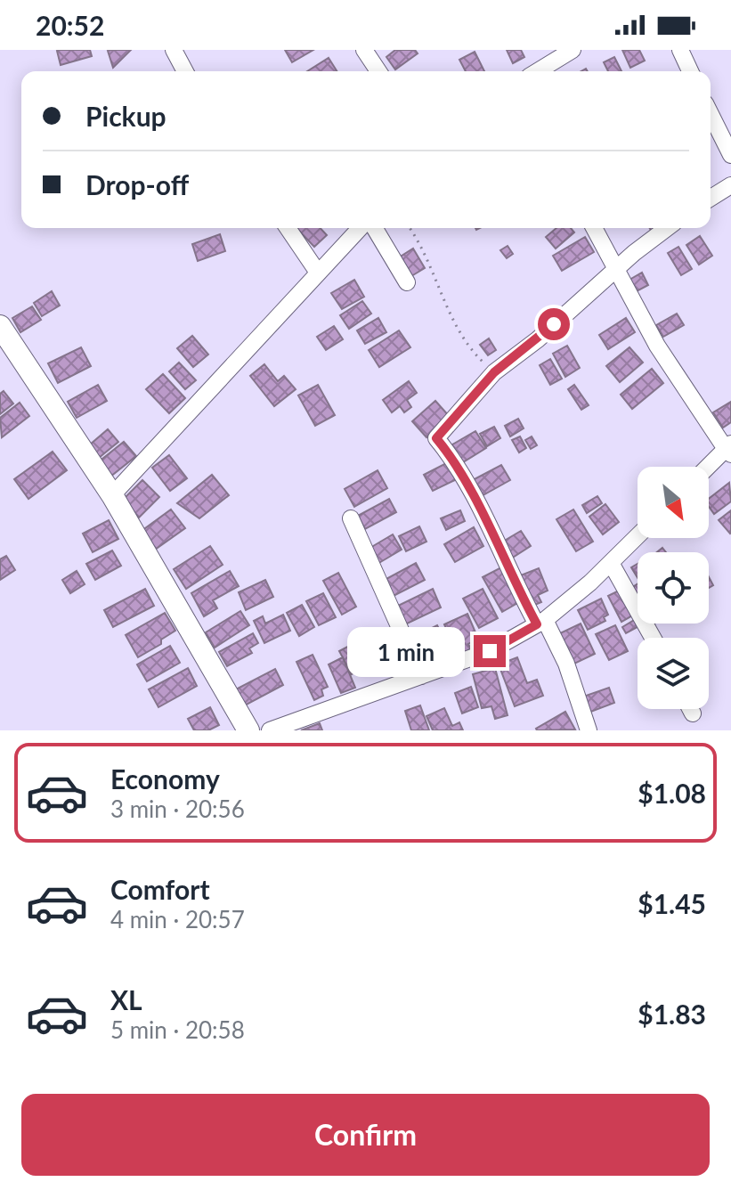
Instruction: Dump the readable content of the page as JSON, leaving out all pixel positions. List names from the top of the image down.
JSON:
{
  "north": "bottom right",
  "page": {
    "status": "20:52",
    "banner": ["Pickup", "Drop-off"],
    "bubble": "1 min",
    "list": [
      {
        "name": "Economy",
        "note": "3 min · 20:56",
        "value": "$1.08"
      },
      {
        "name": "Comfort",
        "note": "4 min · 20:57",
        "value": "$1.45"
      },
      {
        "name": "XL",
        "note": "5 min · 20:58",
        "value": "$1.83"
      }
    ],
    "buttons": "Confirm"
  }
}
